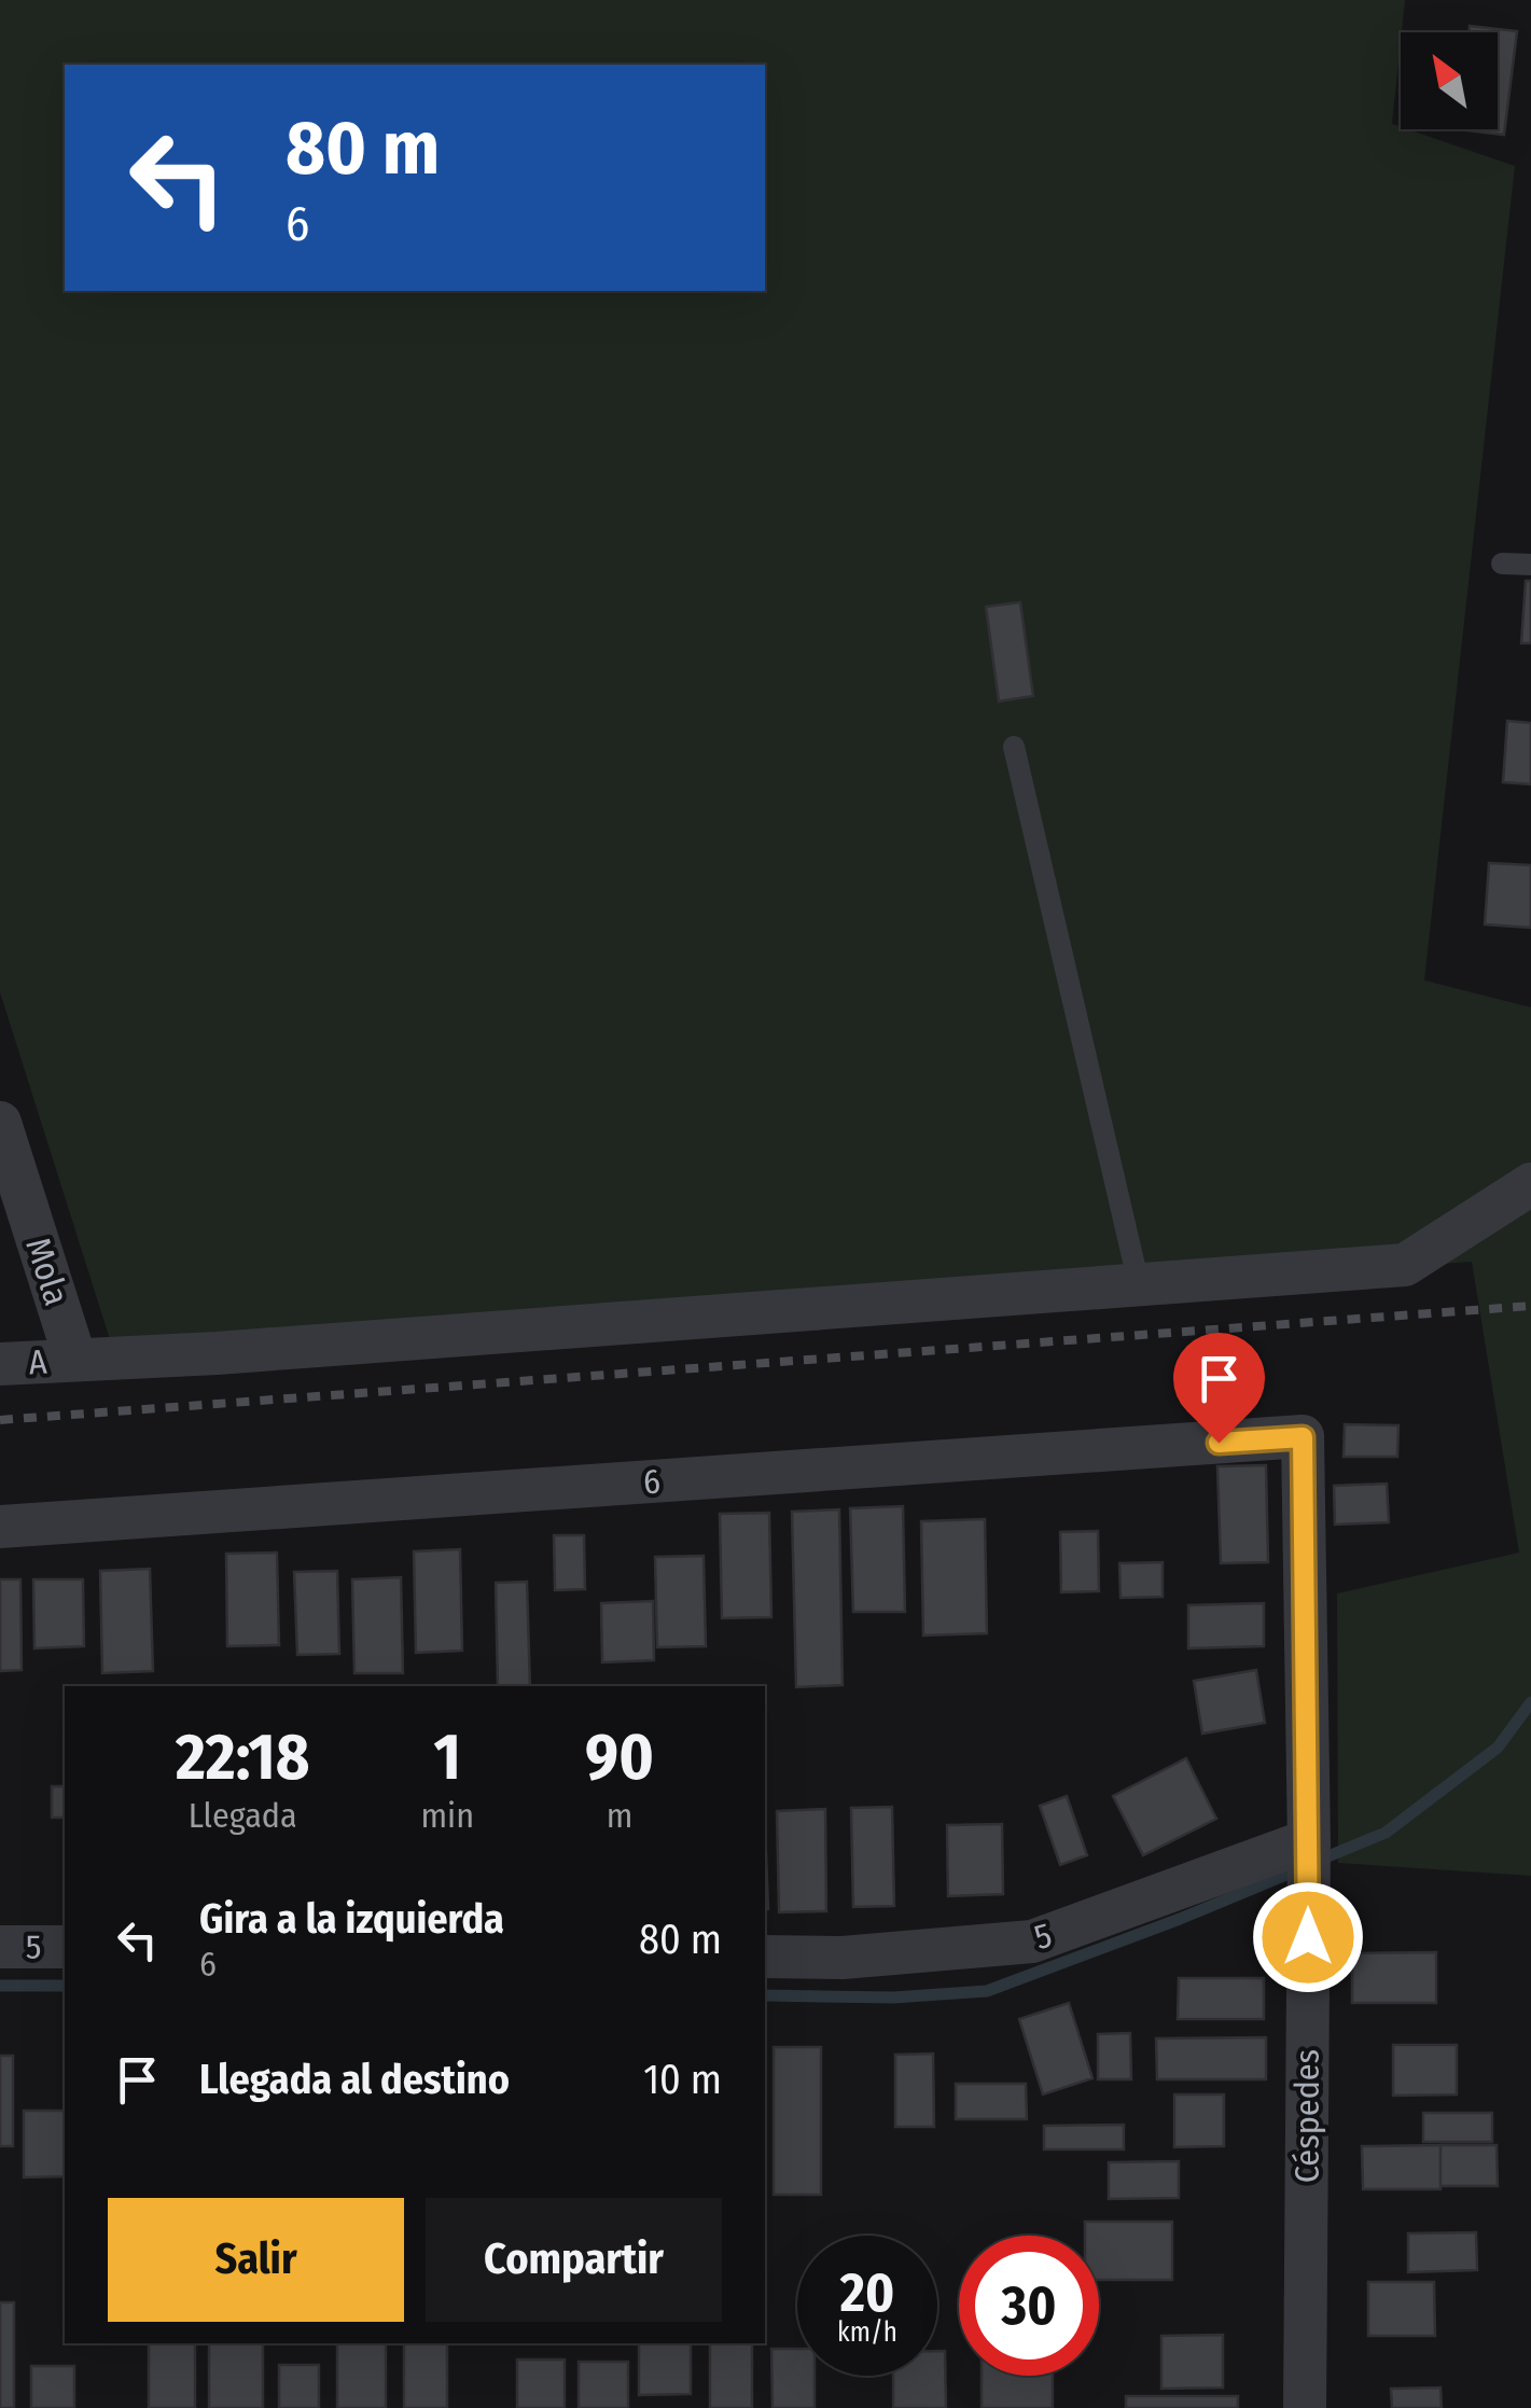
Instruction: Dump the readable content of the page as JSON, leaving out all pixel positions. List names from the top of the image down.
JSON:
{
  "streets": {
    "street": [
      "Mola",
      "A",
      "6",
      "5",
      "Céspedes"
    ]
  },
  "crossings": [
    ["Mola", "A"],
    ["6", "Céspedes"],
    ["5", "Céspedes"]
  ],
  "north": "top left",
  "page": {
    "turn": ["80 m", "6"],
    "eta": [
      "22:18",
      "Llegada",
      "1",
      "min",
      "90",
      "m"
    ],
    "list": [
      {
        "name": "Gira a la izquierda",
        "note": "6",
        "value": "80 m"
      },
      {
        "name": "Llegada al destino",
        "value": "10 m"
      }
    ],
    "buttons": ["Salir", "Compartir"],
    "speed": "20 km/h",
    "limit": "30"
  }
}
